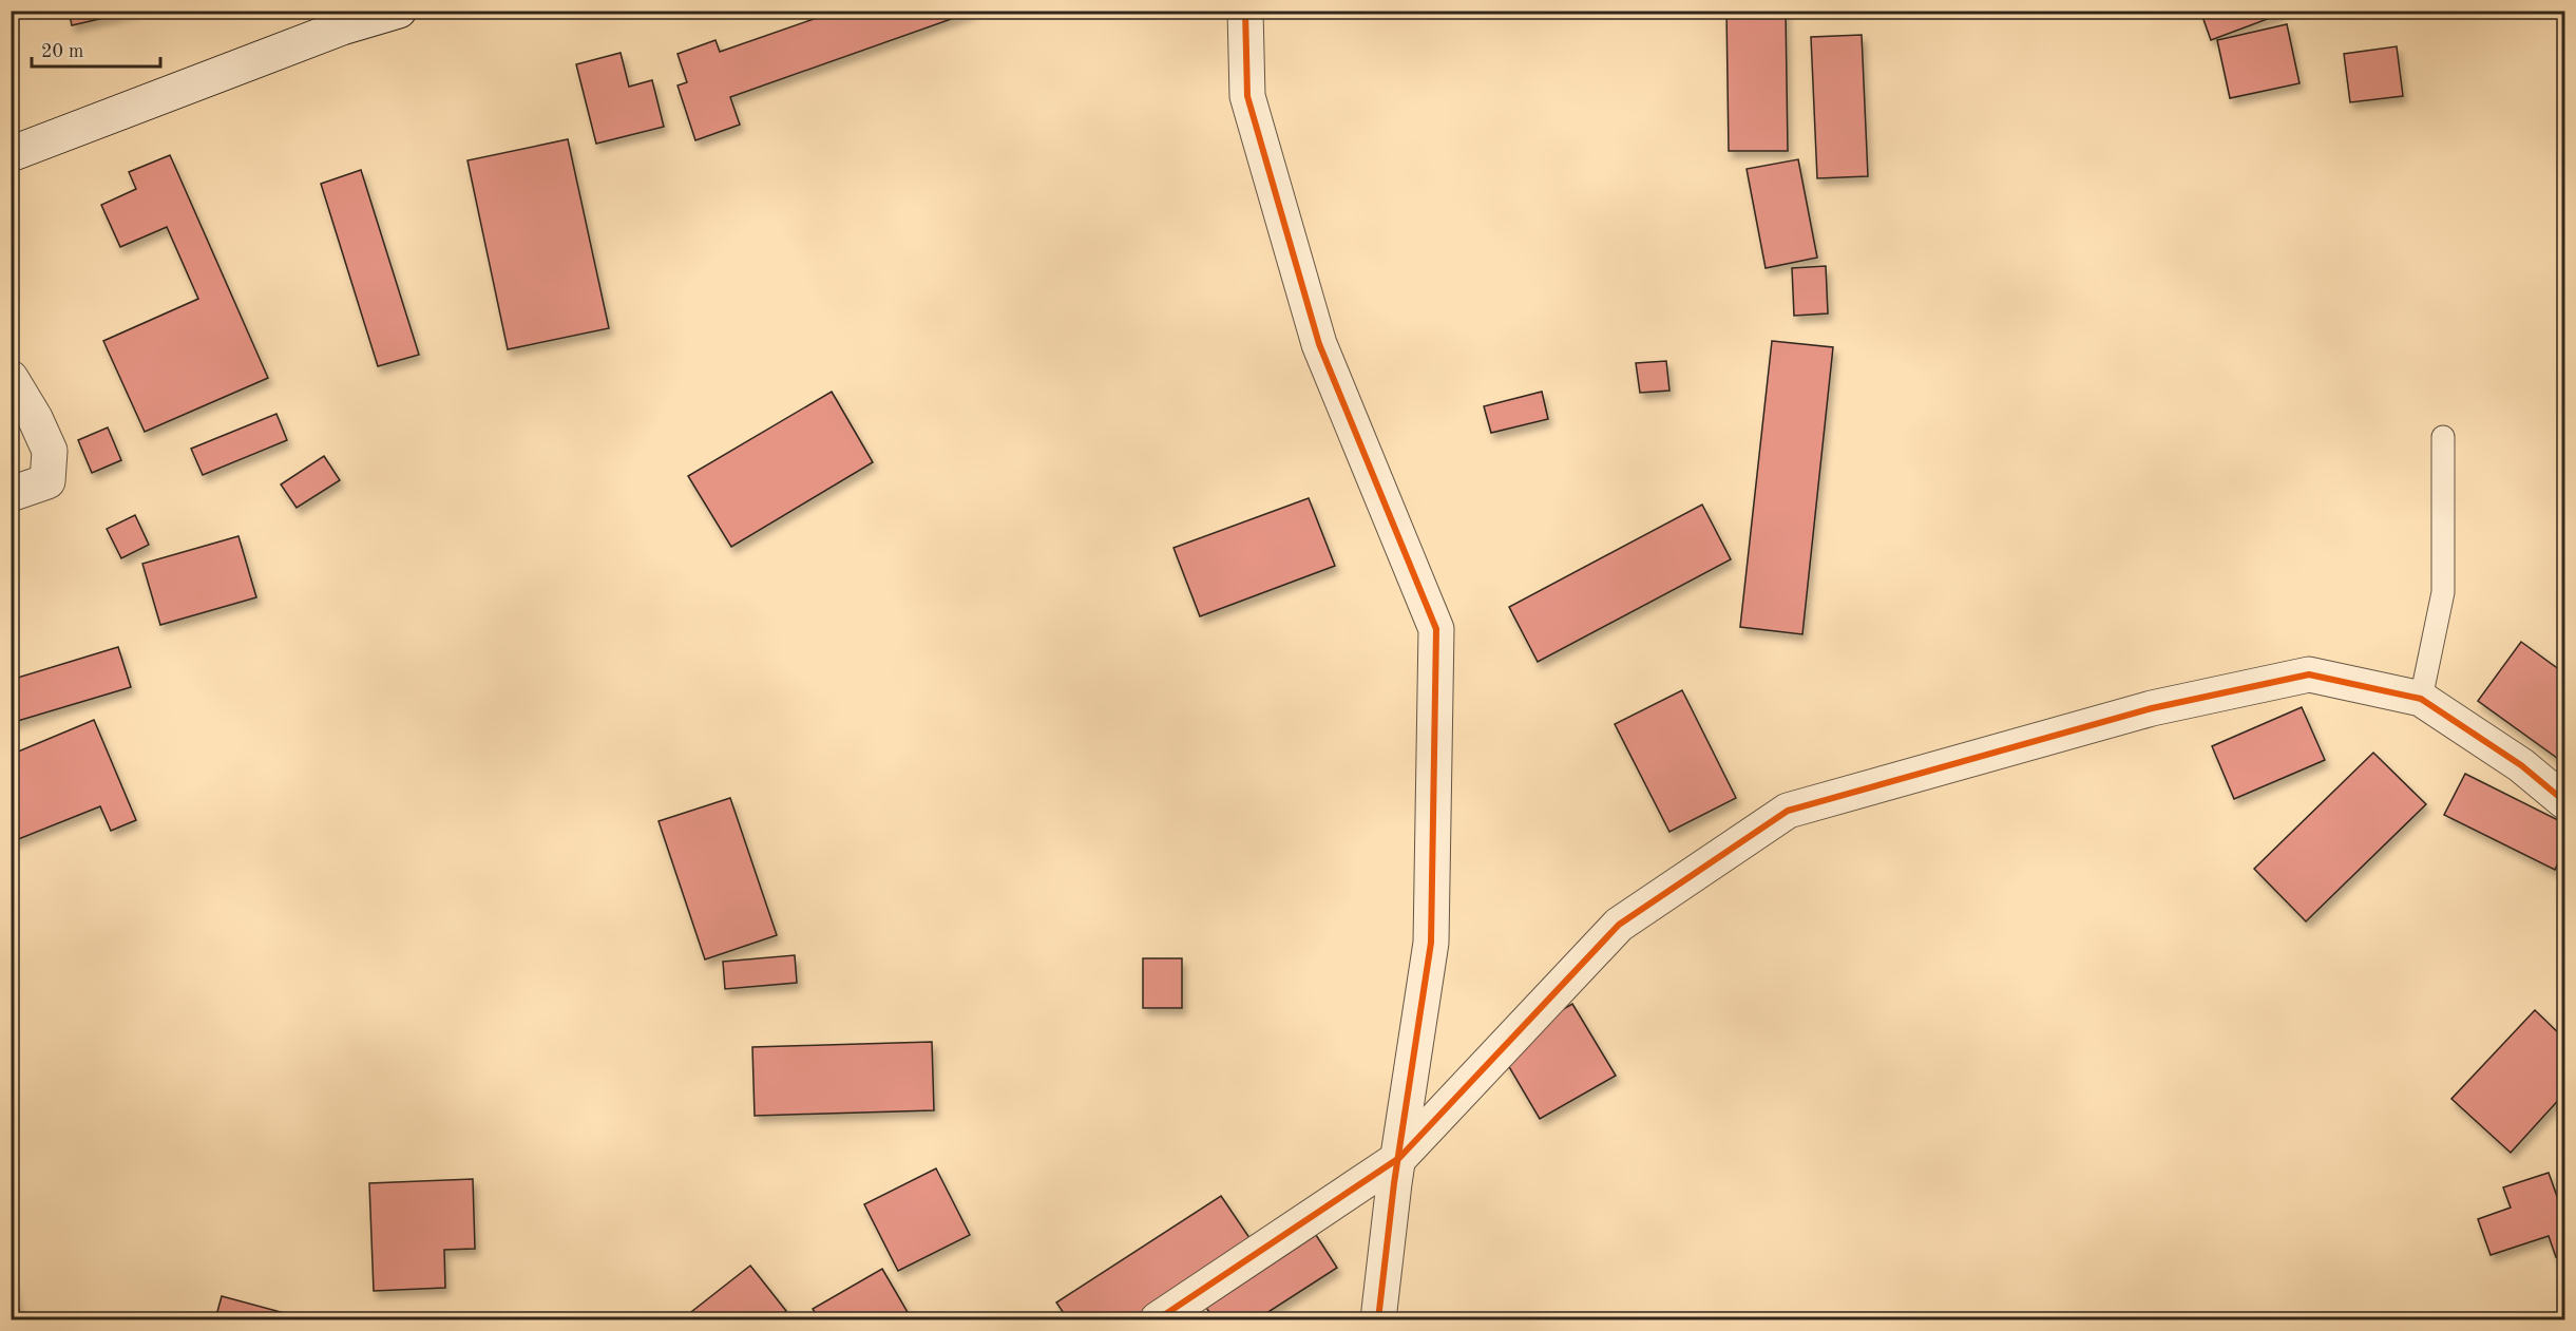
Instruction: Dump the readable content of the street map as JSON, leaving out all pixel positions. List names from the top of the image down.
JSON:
{
  "scale_bar": "20 m"
}
